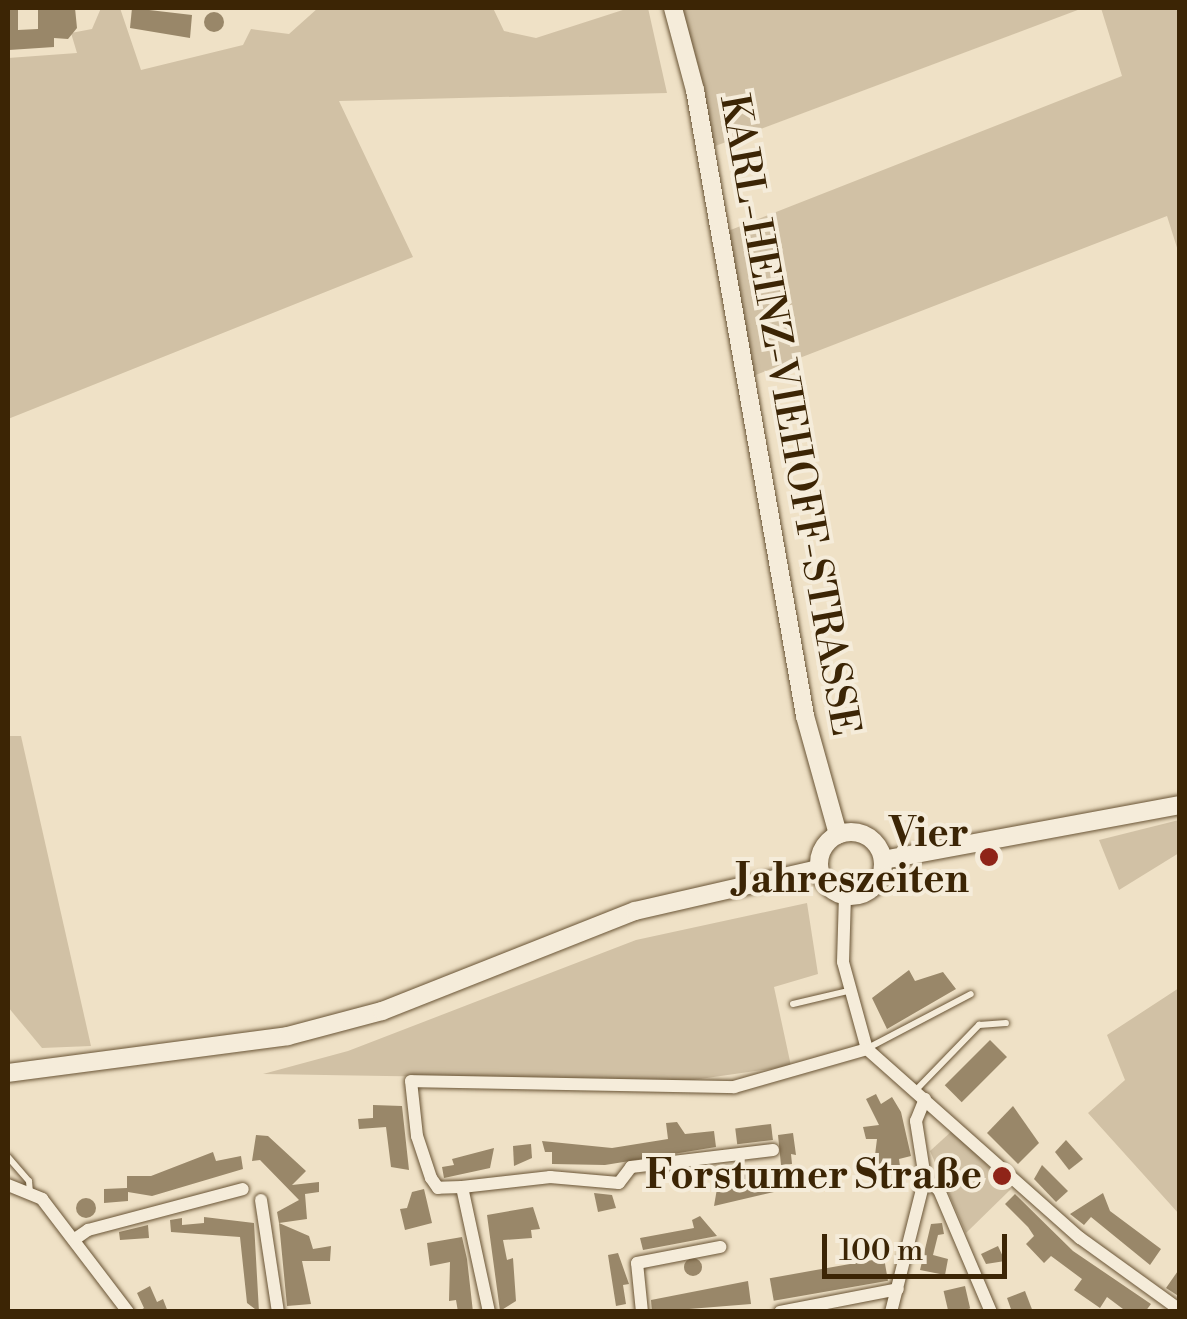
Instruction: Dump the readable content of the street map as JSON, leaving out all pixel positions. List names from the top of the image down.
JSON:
{
  "streets": {
    "main road": ["KARL-HEINZ-VIEHOFF-STRASSE"]
  },
  "places": ["Vier Jahreszeiten", "Forstumer Straße"],
  "scale_bar": "100 m"
}
